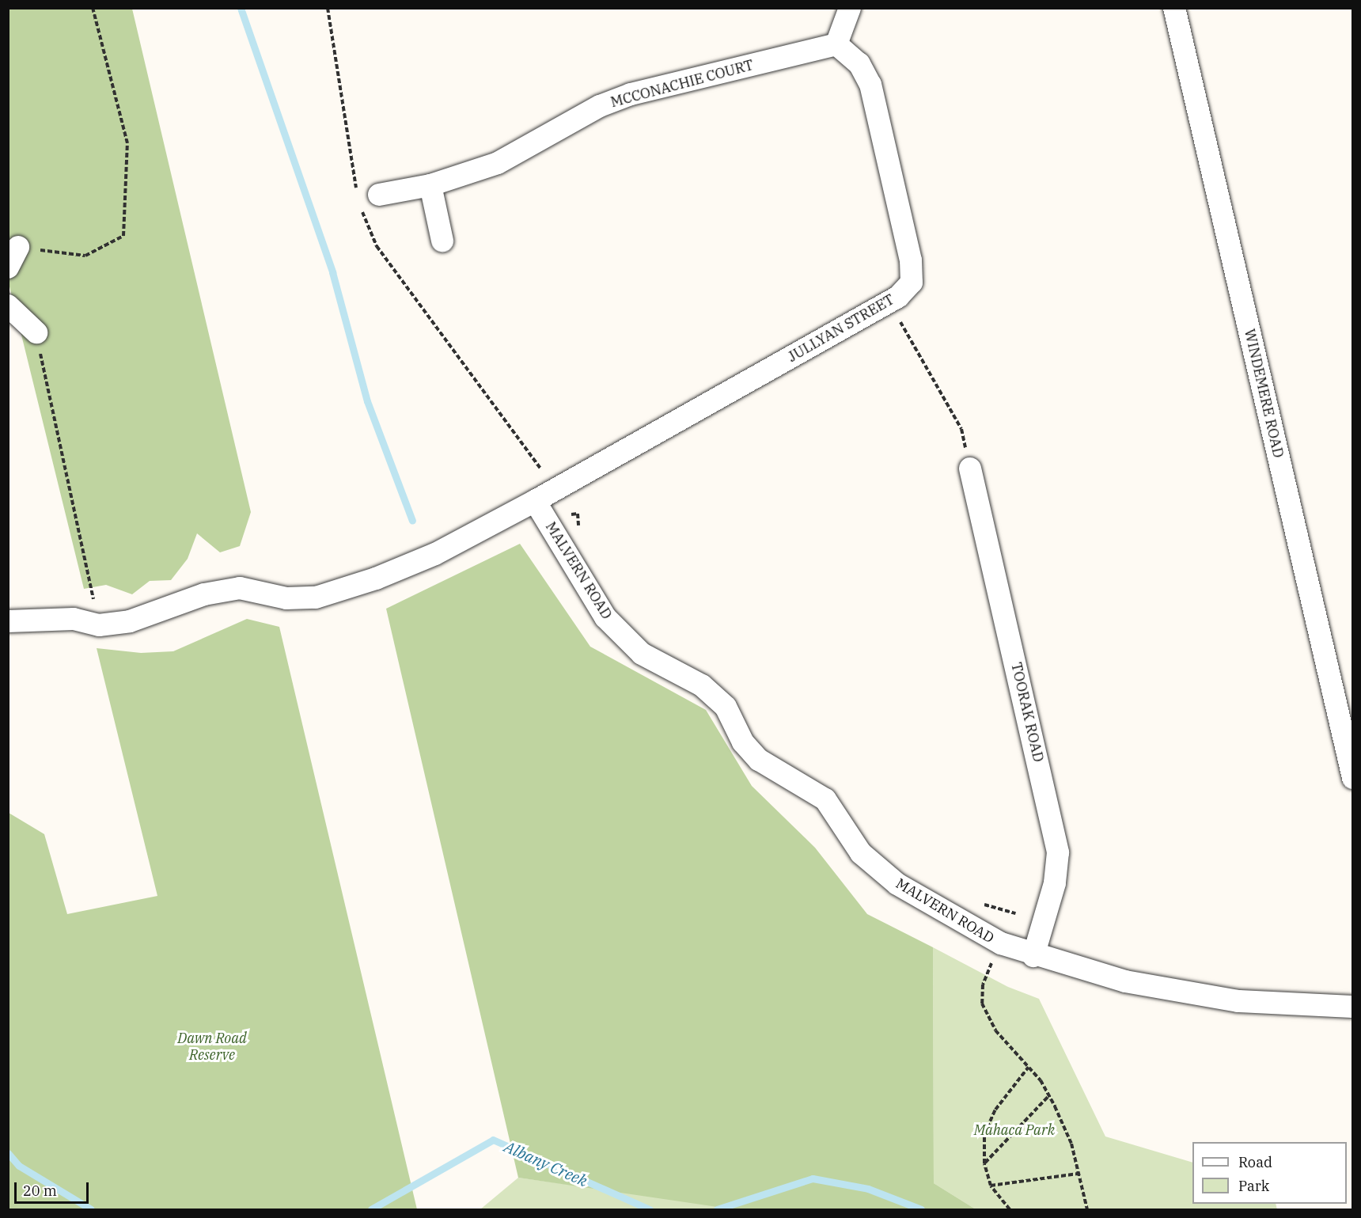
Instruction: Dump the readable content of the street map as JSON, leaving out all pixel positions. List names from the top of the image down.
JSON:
{
  "streets": {
    "street": [
      "MCCONACHIE COURT",
      "JULLYAN STREET",
      "WINDEMERE ROAD",
      "MALVERN ROAD",
      "TOORAK ROAD"
    ]
  },
  "crossings": [
    ["MCCONACHIE COURT", "JULLYAN STREET"],
    ["JULLYAN STREET", "MALVERN ROAD"],
    ["MALVERN ROAD", "TOORAK ROAD"]
  ],
  "water": ["Albany Creek"],
  "parks": ["Dawn Road Reserve", "Mahaca Park"],
  "legend": ["Road", "Park"],
  "scale_bar": "20 m"
}
